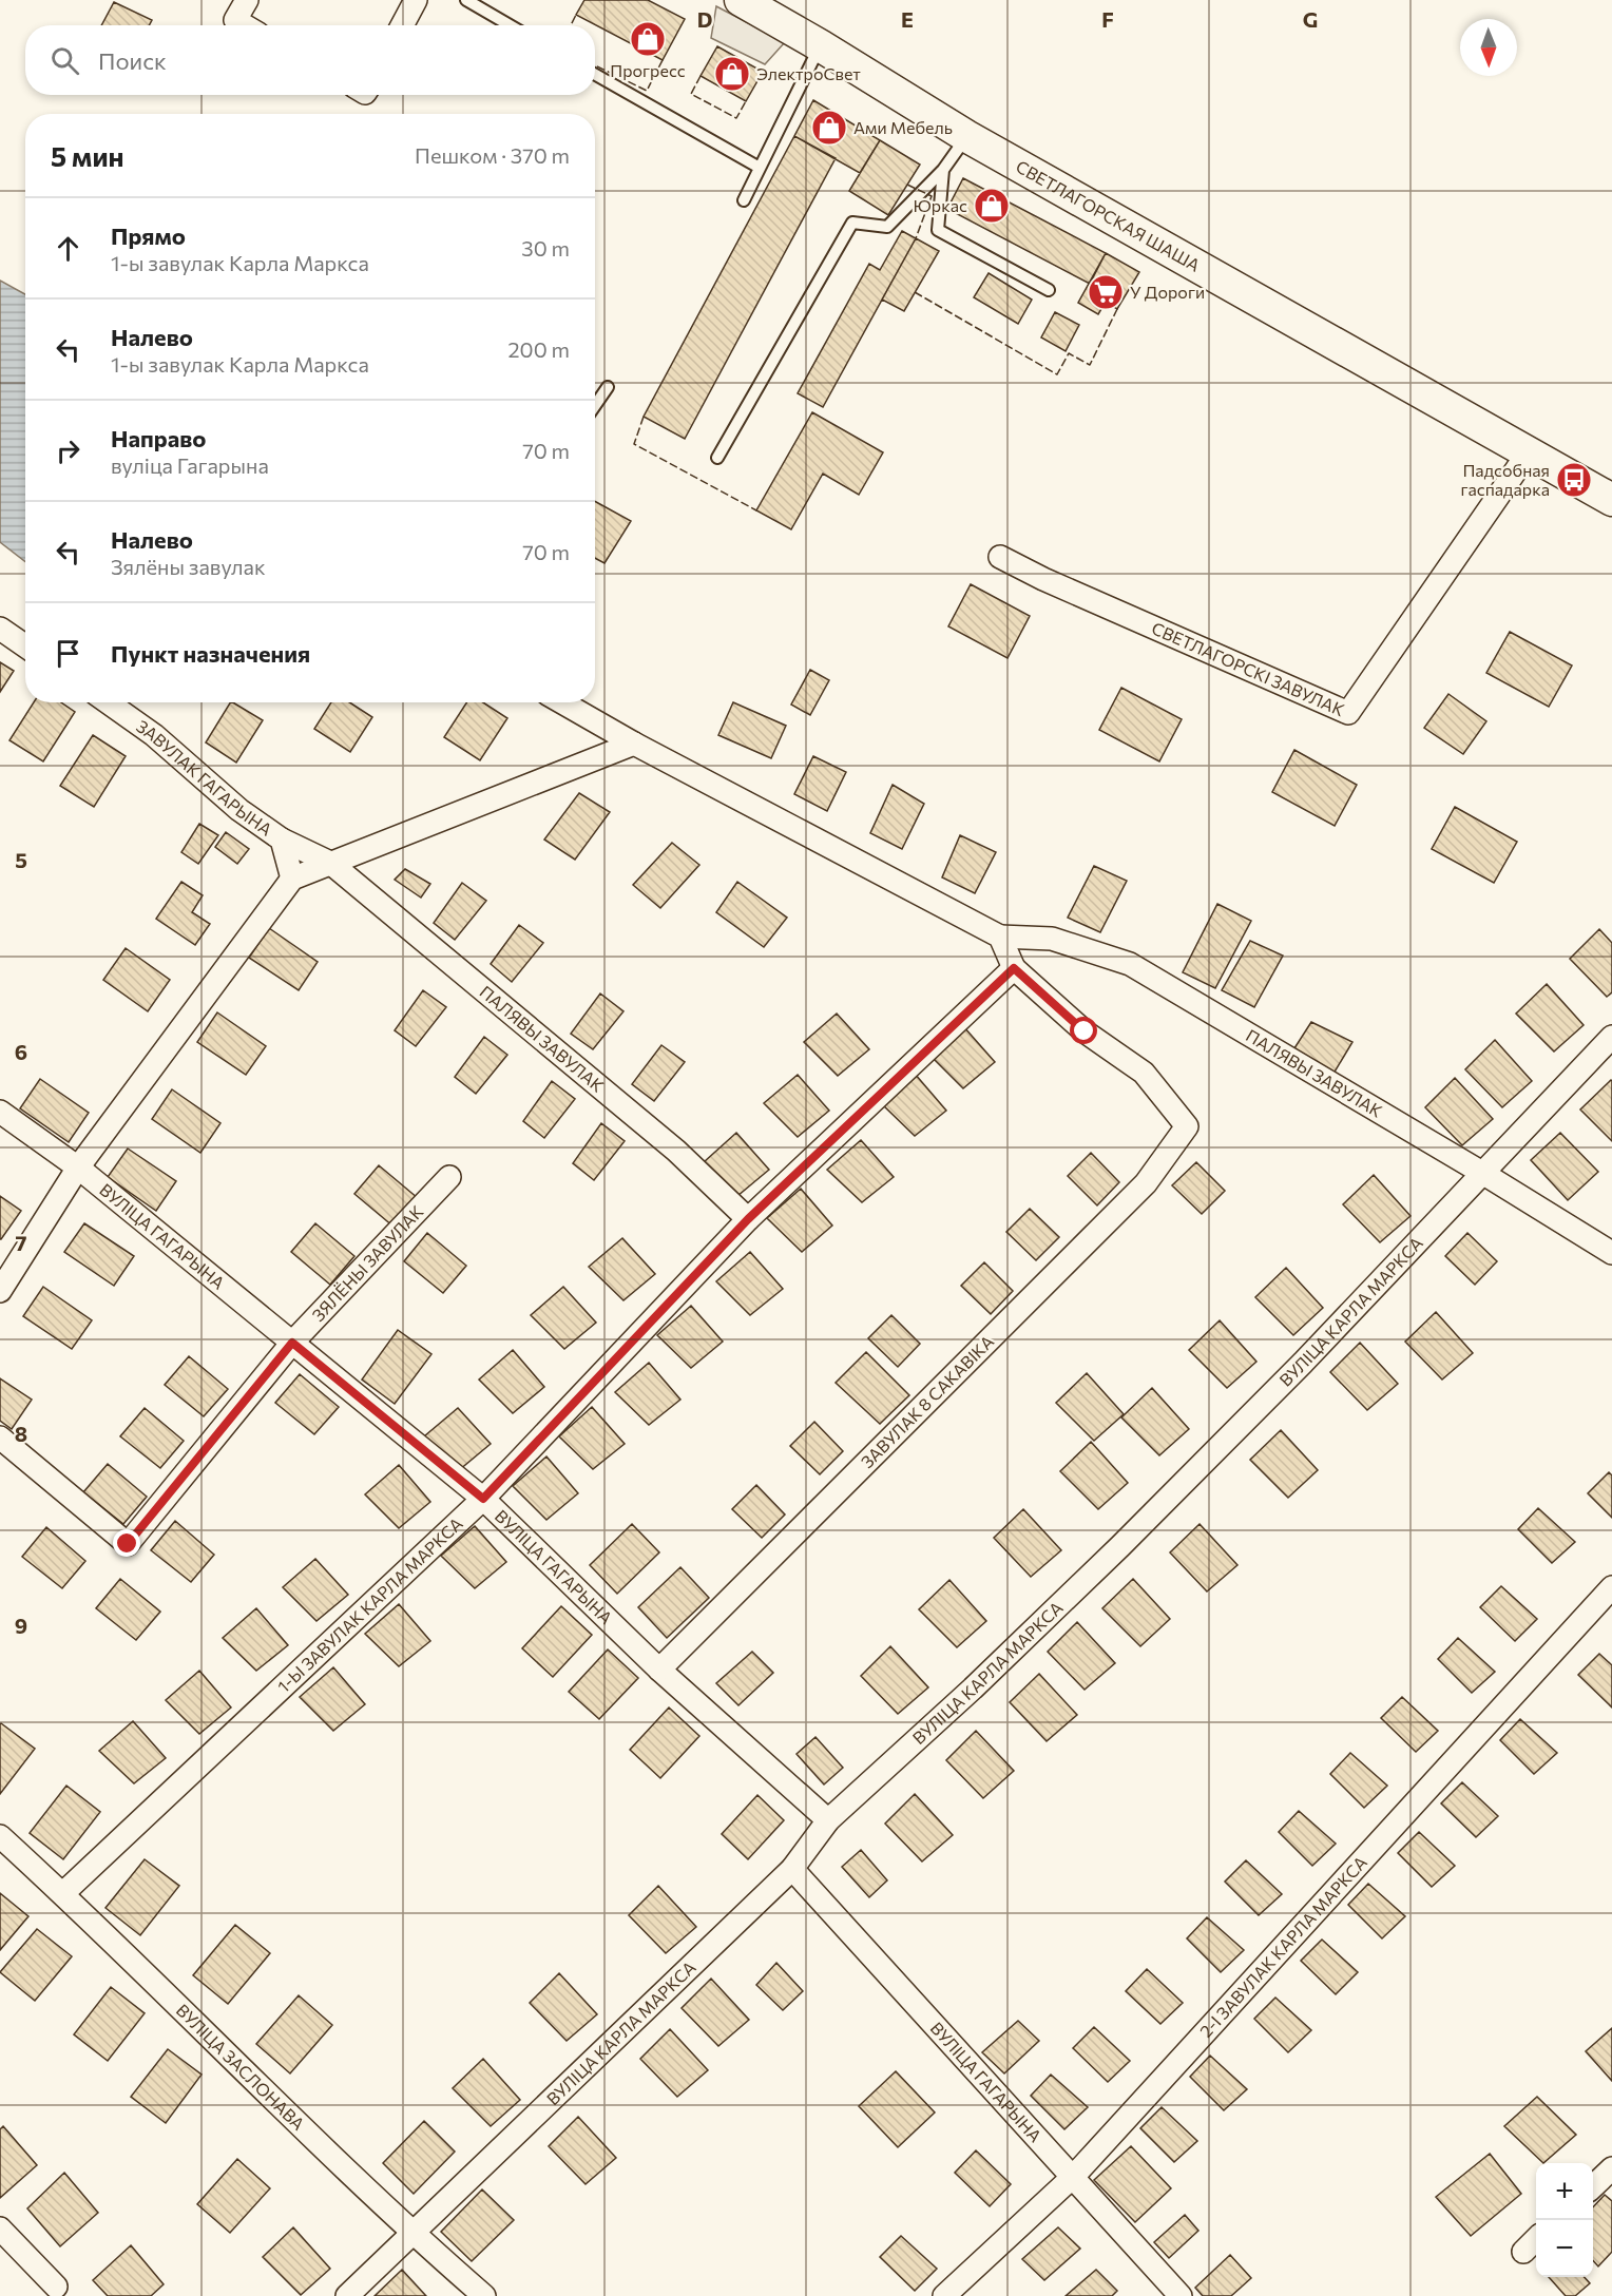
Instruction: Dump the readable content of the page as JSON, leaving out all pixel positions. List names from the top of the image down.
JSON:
{
  "streets": {
    "main road": ["СВЕТЛАГОРСКАЯ ШАША"],
    "street": [
      "СВЕТЛАГОРСКІ ЗАВУЛАК",
      "ЗАВУЛАК ГАГАРЫНА",
      "ПАЛЯВЫ ЗАВУЛАК",
      "ВУЛІЦА ГАГАРЫНА",
      "ЗЯЛЁНЫ ЗАВУЛАК",
      "ВУЛІЦА КАРЛА МАРКСА",
      "ЗАВУЛАК 8 САКАВІКА",
      "1-Ы ЗАВУЛАК КАРЛА МАРКСА",
      "2-І ЗАВУЛАК КАРЛА МАРКСА",
      "ВУЛІЦА ЗАСЛОНАВА"
    ]
  },
  "crossings": [
    ["СВЕТЛАГОРСКАЯ ШАША", "СВЕТЛАГОРСКІ ЗАВУЛАК"],
    ["ЗАВУЛАК ГАГАРЫНА", "ПАЛЯВЫ ЗАВУЛАК"],
    ["ПАЛЯВЫ ЗАВУЛАК", "ВУЛІЦА КАРЛА МАРКСА"],
    ["ПАЛЯВЫ ЗАВУЛАК", "1-Ы ЗАВУЛАК КАРЛА МАРКСА"],
    ["ВУЛІЦА ГАГАРЫНА", "ЗЯЛЁНЫ ЗАВУЛАК"],
    ["ВУЛІЦА ГАГАРЫНА", "ВУЛІЦА КАРЛА МАРКСА"],
    ["ВУЛІЦА ГАГАРЫНА", "ЗАВУЛАК 8 САКАВІКА"],
    ["ВУЛІЦА ГАГАРЫНА", "1-Ы ЗАВУЛАК КАРЛА МАРКСА"],
    ["ВУЛІЦА ГАГАРЫНА", "2-І ЗАВУЛАК КАРЛА МАРКСА"],
    ["ВУЛІЦА КАРЛА МАРКСА", "ВУЛІЦА ЗАСЛОНАВА"],
    ["ЗАВУЛАК 8 САКАВІКА", "1-Ы ЗАВУЛАК КАРЛА МАРКСА"],
    ["1-Ы ЗАВУЛАК КАРЛА МАРКСА", "ВУЛІЦА ЗАСЛОНАВА"]
  ],
  "places": {
    "shop": [
      "Прогресс",
      "ЭлектроСвет",
      "Ами Мебель",
      "Юркас"
    ],
    "supermarket": ["У Дороги"],
    "bus stop": ["Падсобная гаспадарка"]
  },
  "north": "bottom",
  "page": {
    "search": "Поиск",
    "heading": ["5 мин", "Пешком · 370 m"],
    "list": [
      ["Прямо", "1-ы завулак Карла Маркса", "30 m"],
      ["Налево", "1-ы завулак Карла Маркса", "200 m"],
      ["Направо", "вуліца Гагарына", "70 m"],
      ["Налево", "Зялёны завулак", "70 m"],
      "Пункт назначения"
    ],
    "map_buttons": ["+", "−"]
  },
  "grid": {
    "columns": [
      "D",
      "E",
      "F",
      "G"
    ],
    "rows": [
      "5",
      "6",
      "7",
      "8",
      "9"
    ]
  }
}
